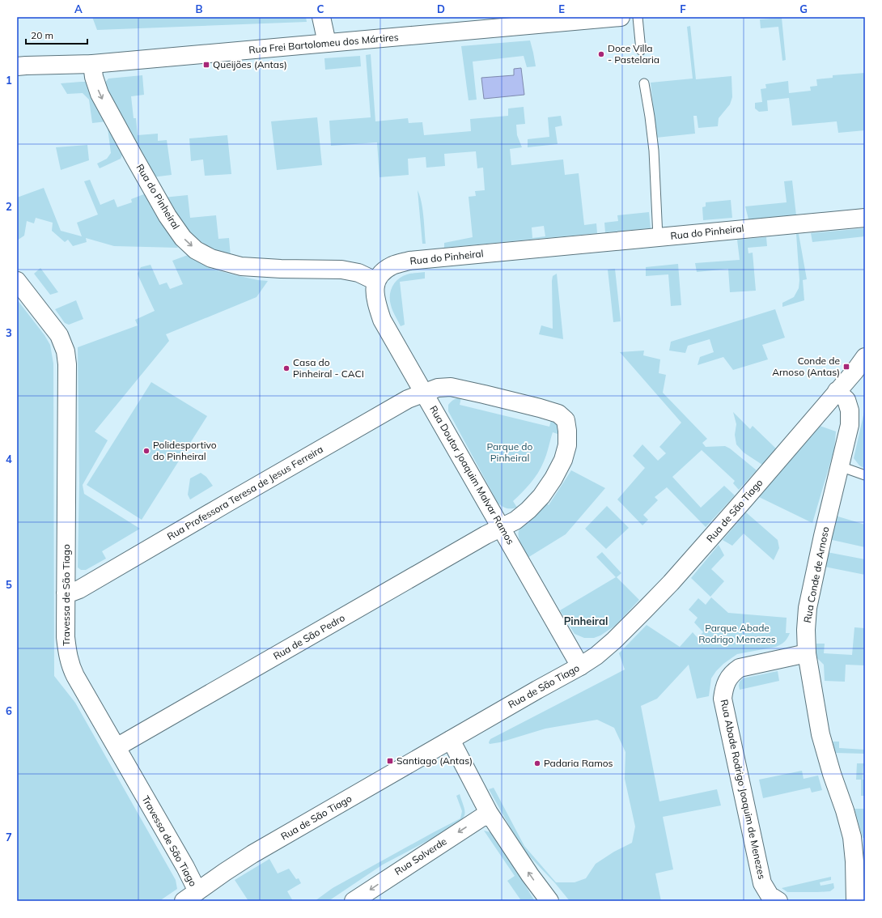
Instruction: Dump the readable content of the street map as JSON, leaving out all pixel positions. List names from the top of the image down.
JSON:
{
  "streets": {
    "street": [
      "Rua Frei Bartolomeu dos Mártires",
      "Rua do Pinheiral",
      "Rua Doutor Joaquim Malvar Ramos",
      "Rua Professora Teresa de Jesus Ferreira",
      "Rua de São Tiago",
      "Rua Conde de Arnoso",
      "Travessa de São Tiago",
      "Rua de São Pedro",
      "Rua Abade Rodrigo Joaquim de Menezes",
      "Rua Solverde"
    ]
  },
  "crossings": [
    ["Rua Frei Bartolomeu dos Mártires", "Rua do Pinheiral"],
    ["Rua do Pinheiral", "Rua Doutor Joaquim Malvar Ramos"],
    ["Rua Doutor Joaquim Malvar Ramos", "Rua Professora Teresa de Jesus Ferreira"],
    ["Rua Doutor Joaquim Malvar Ramos", "Rua de São Tiago"],
    ["Rua Doutor Joaquim Malvar Ramos", "Rua de São Pedro"],
    ["Rua Professora Teresa de Jesus Ferreira", "Travessa de São Tiago"],
    ["Rua Professora Teresa de Jesus Ferreira", "Rua de São Pedro"],
    ["Rua de São Tiago", "Rua Conde de Arnoso"],
    ["Rua de São Tiago", "Travessa de São Tiago"],
    ["Rua Conde de Arnoso", "Rua Abade Rodrigo Joaquim de Menezes"],
    ["Travessa de São Tiago", "Rua de São Pedro"]
  ],
  "one_way": ["Rua do Pinheiral", "Rua Solverde"],
  "districts": ["Pinheiral"],
  "parks": ["Parque do Pinheiral", "Parque Abade Rodrigo Menezes"],
  "places": {
    "other": [
      "Doce Villa - Pastelaria",
      "Casa do Pinheiral - CACI",
      "Polidesportivo do Pinheiral",
      "Padaria Ramos"
    ],
    "transit": ["Queijões (Antas)", "Conde de Arnoso (Antas)", "Santiago (Antas)"]
  },
  "scale_bar": "20 m",
  "grid": {
    "columns": [
      "A",
      "B",
      "C",
      "D",
      "E",
      "F",
      "G"
    ],
    "rows": [
      "1",
      "2",
      "3",
      "4",
      "5",
      "6",
      "7"
    ]
  }
}
